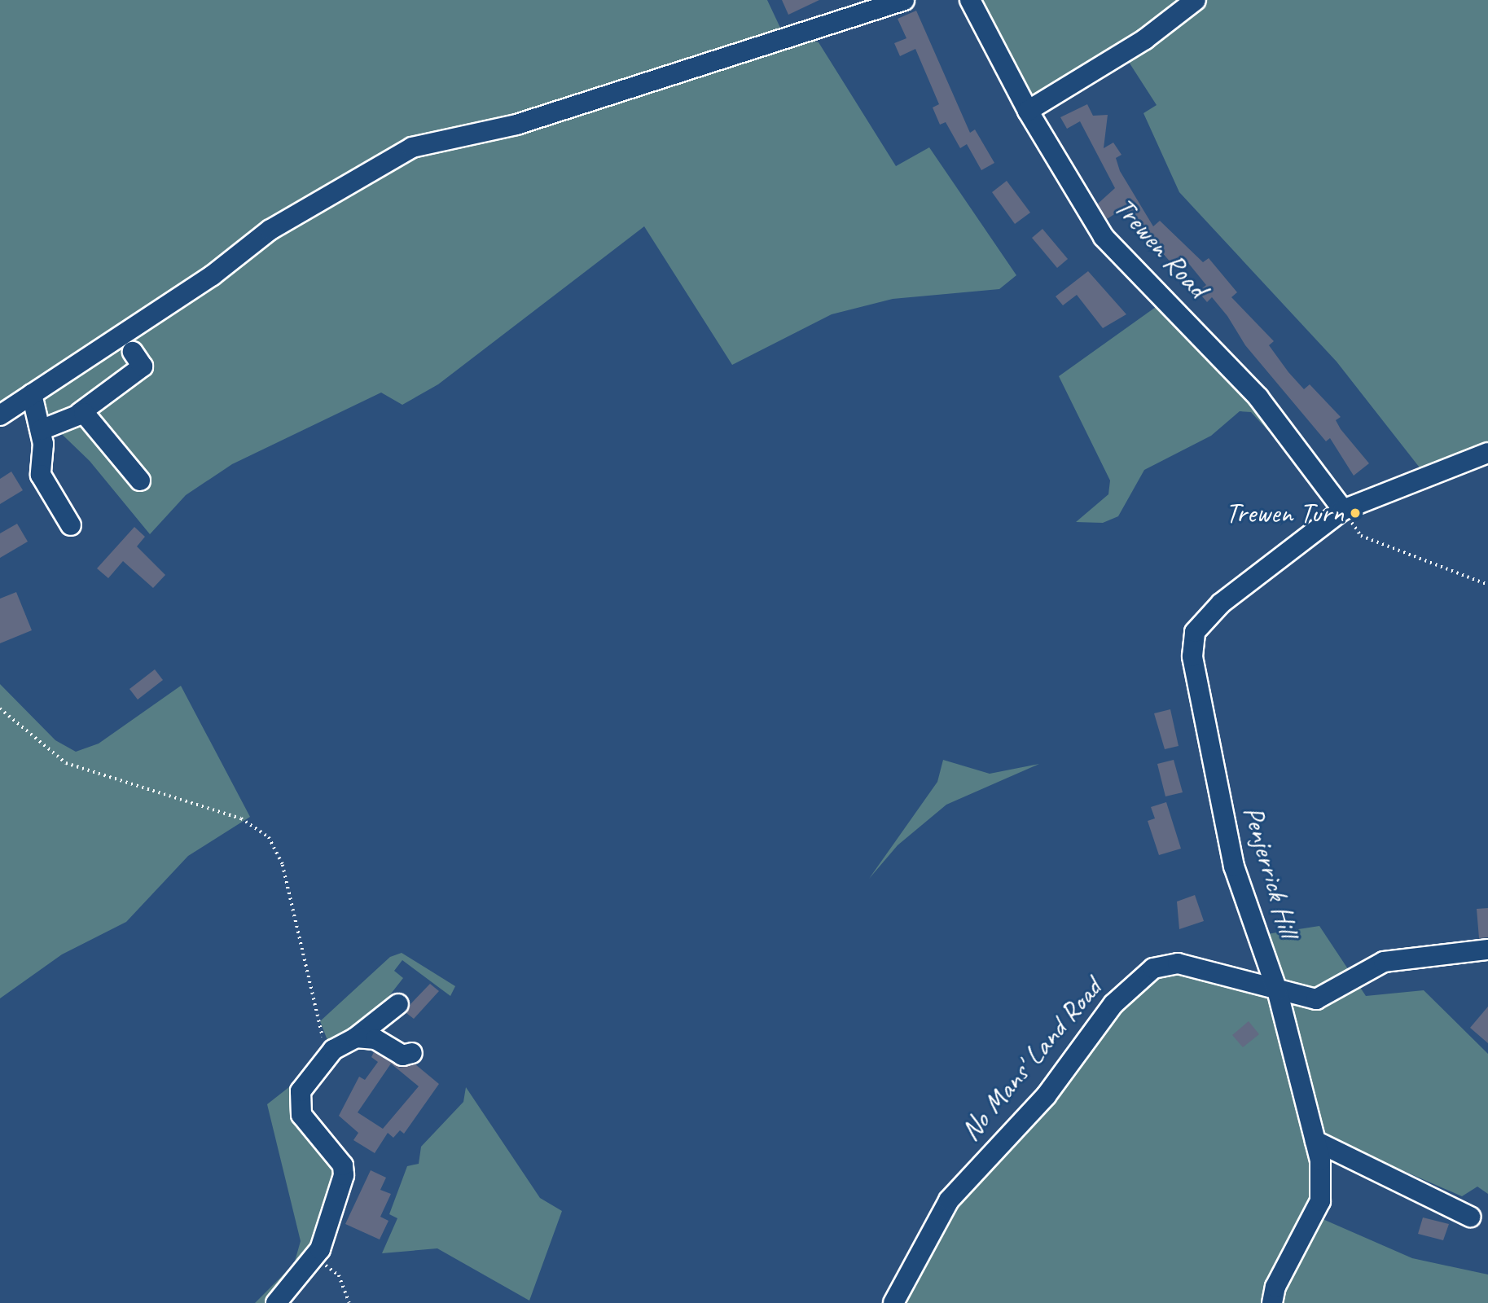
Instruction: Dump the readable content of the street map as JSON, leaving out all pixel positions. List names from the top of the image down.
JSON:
{
  "streets": {
    "street": ["Trewen Road", "Penjerrick Hill", "No Mans' Land Road"]
  },
  "crossings": [
    ["Trewen Road", "Penjerrick Hill"],
    ["Penjerrick Hill", "No Mans' Land Road"]
  ],
  "places": ["Trewen Turn"]
}
